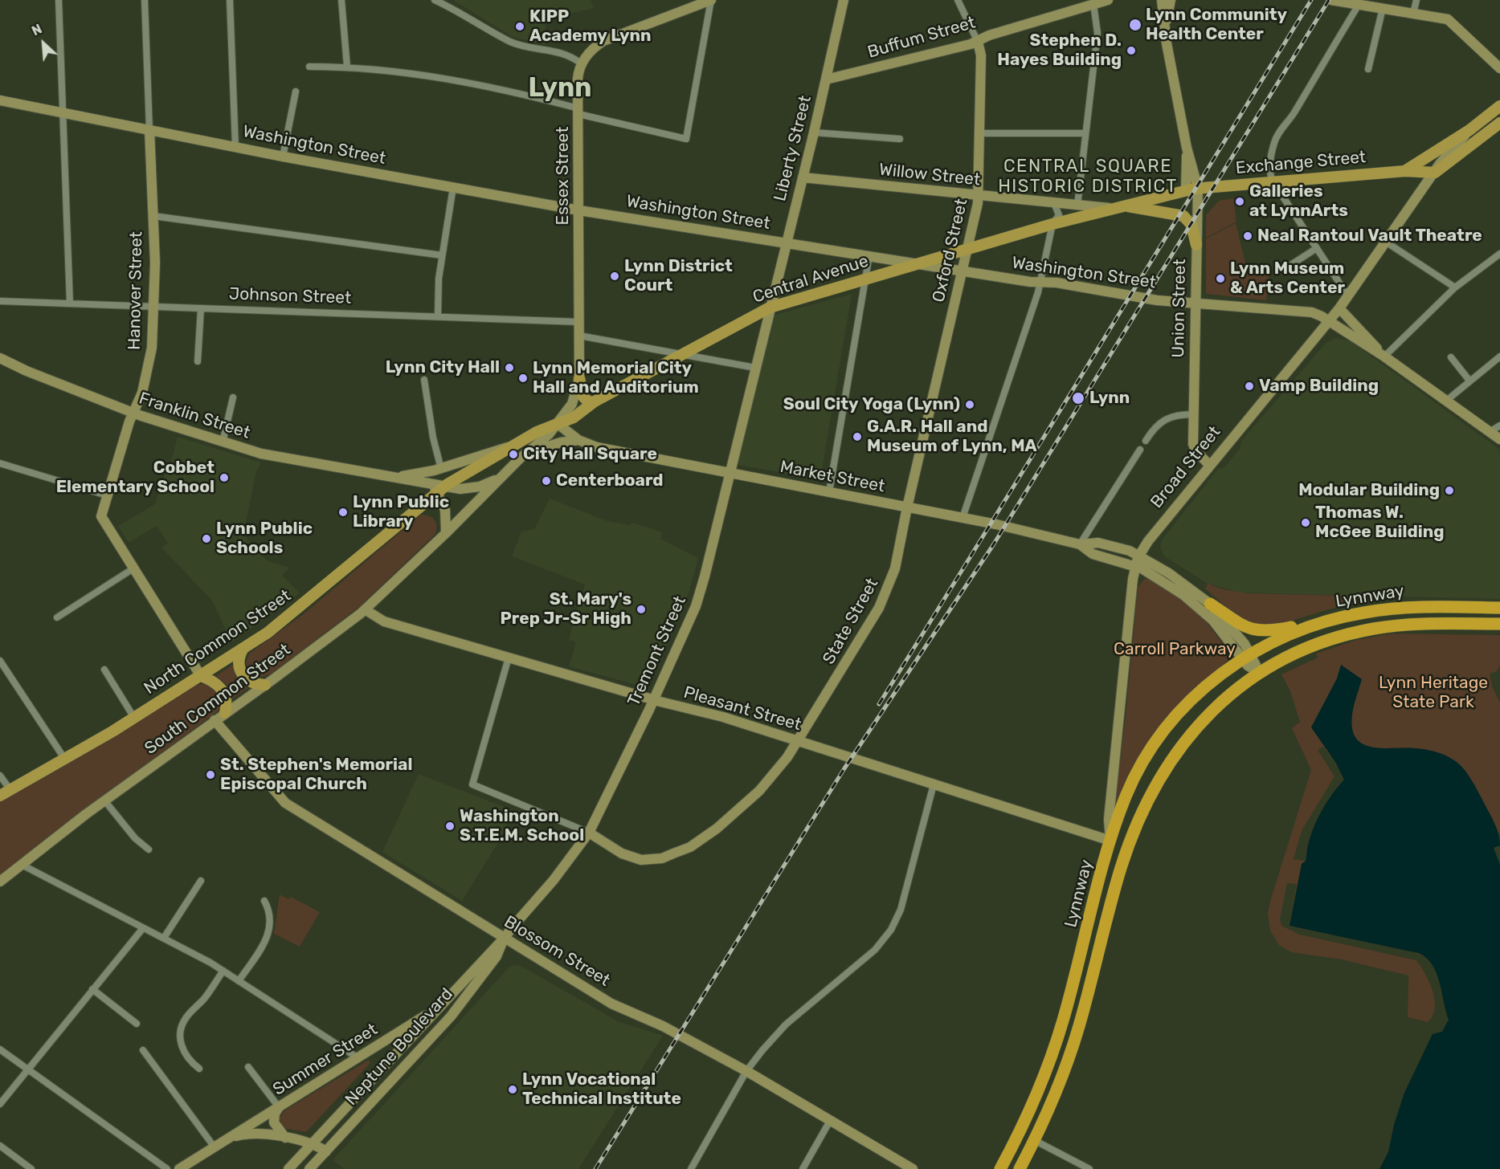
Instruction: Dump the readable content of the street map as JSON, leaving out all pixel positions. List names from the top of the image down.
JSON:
{
  "streets": {
    "highway": ["Lynnway"],
    "main road": [
      "Buffum Street",
      "Washington Street",
      "Liberty Street",
      "Exchange Street",
      "Willow Street",
      "Essex Street",
      "Oxford Street",
      "Central Avenue",
      "Hanover Street",
      "Union Street",
      "Franklin Street",
      "Broad Street",
      "Market Street",
      "State Street",
      "North Common Street",
      "Tremont Street",
      "South Common Street",
      "Pleasant Street",
      "Blossom Street",
      "Neptune Boulevard",
      "Summer Street"
    ],
    "street": ["Johnson Street"]
  },
  "crossings": [
    ["Buffum Street", "Liberty Street"],
    ["Buffum Street", "Oxford Street"],
    ["Washington Street", "Liberty Street"],
    ["Washington Street", "Essex Street"],
    ["Washington Street", "Oxford Street"],
    ["Washington Street", "Central Avenue"],
    ["Washington Street", "Hanover Street"],
    ["Washington Street", "Union Street"],
    ["Washington Street", "Broad Street"],
    ["Liberty Street", "Willow Street"],
    ["Liberty Street", "Central Avenue"],
    ["Liberty Street", "Market Street"],
    ["Liberty Street", "Tremont Street"],
    ["Exchange Street", "Willow Street"],
    ["Exchange Street", "Central Avenue"],
    ["Exchange Street", "Union Street"],
    ["Exchange Street", "Broad Street"],
    ["Willow Street", "Oxford Street"],
    ["Willow Street", "Central Avenue"],
    ["Essex Street", "Johnson Street"],
    ["Oxford Street", "Central Avenue"],
    ["Oxford Street", "Market Street"],
    ["Oxford Street", "State Street"],
    ["Hanover Street", "Johnson Street"],
    ["Hanover Street", "Franklin Street"],
    ["Hanover Street", "North Common Street"],
    ["Union Street", "Broad Street"],
    ["Franklin Street", "North Common Street"],
    ["Broad Street", "Market Street"],
    ["Broad Street", "Lynnway"],
    ["Broad Street", "Pleasant Street"],
    ["Market Street", "State Street"],
    ["Market Street", "Tremont Street"],
    ["Lynnway", "Pleasant Street"],
    ["State Street", "Tremont Street"],
    ["State Street", "Pleasant Street"],
    ["State Street", "Neptune Boulevard"],
    ["Tremont Street", "Pleasant Street"],
    ["Tremont Street", "Neptune Boulevard"],
    ["South Common Street", "Pleasant Street"],
    ["South Common Street", "Blossom Street"],
    ["Blossom Street", "Neptune Boulevard"],
    ["Neptune Boulevard", "Summer Street"]
  ],
  "districts": ["Lynn", "CENTRAL SQUARE HISTORIC DISTRICT"],
  "parks": ["Carroll Parkway", "Lynn Heritage State Park"],
  "places": [
    "Lynn Community Health Center",
    "KIPP Academy Lynn",
    "Stephen D. Hayes Building",
    "Galleries at LynnArts",
    "Neal Rantoul Vault Theatre",
    "Lynn District Court",
    "Lynn Museum & Arts Center",
    "Lynn City Hall",
    "Lynn Memorial City Hall and Auditorium",
    "Vamp Building",
    "Lynn",
    "Soul City Yoga (Lynn)",
    "G.A.R. Hall and Museum of Lynn, MA",
    "City Hall Square",
    "Cobbet Elementary School",
    "Centerboard",
    "Modular Building",
    "Lynn Public Library",
    "Thomas W. McGee Building",
    "Lynn Public Schools",
    "St. Mary's Prep Jr-Sr High",
    "St. Stephen's Memorial Episcopal Church",
    "Washington S.T.E.M. School",
    "Lynn Vocational Technical Institute"
  ],
  "north": "top left"
}
